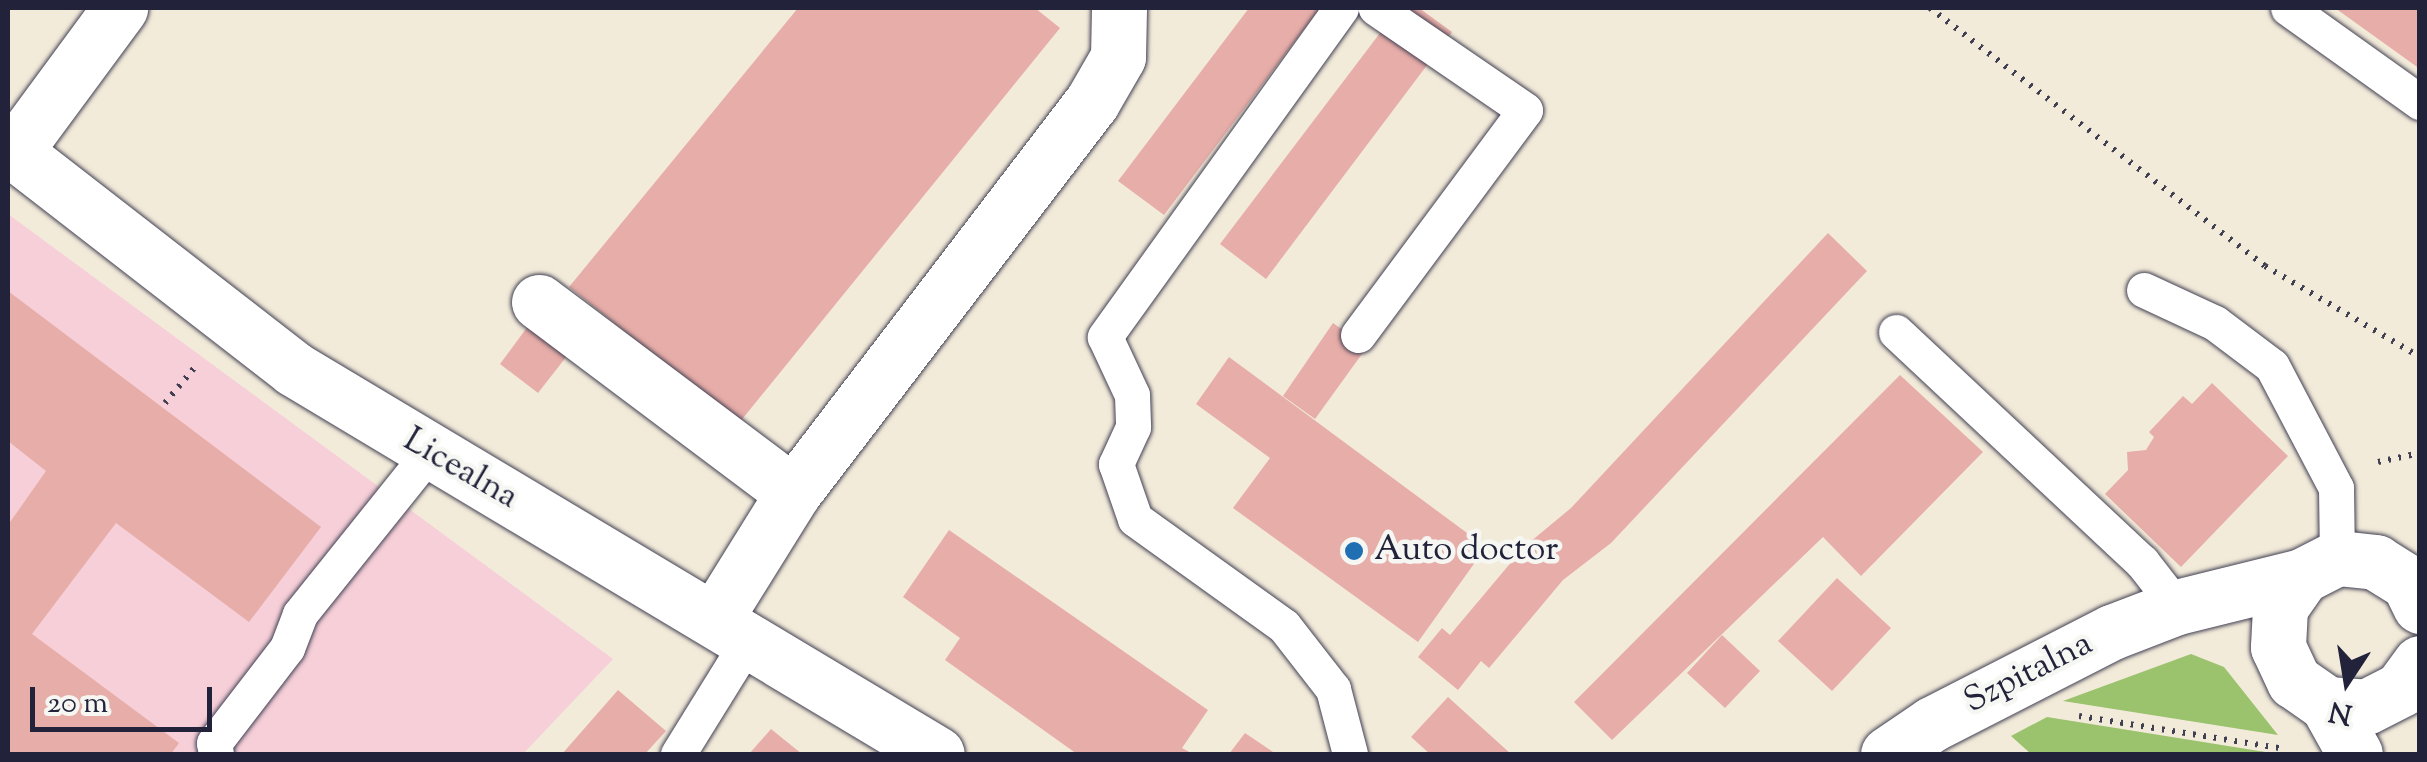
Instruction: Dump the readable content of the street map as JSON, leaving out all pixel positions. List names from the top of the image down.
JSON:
{
  "streets": {
    "street": ["Licealna", "Szpitalna"]
  },
  "places": ["Auto doctor"],
  "scale_bar": "20 m",
  "north": "bottom"
}
